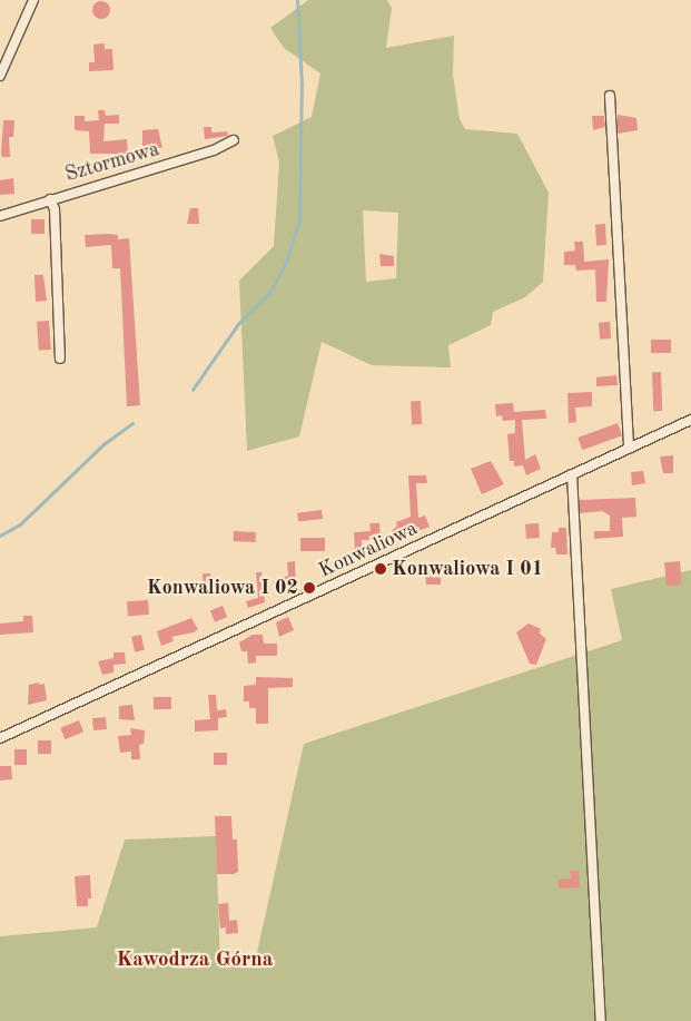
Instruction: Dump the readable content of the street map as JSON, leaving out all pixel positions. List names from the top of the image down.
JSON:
{
  "streets": {
    "street": ["Sztormowa", "Konwaliowa"]
  },
  "districts": ["Kawodrza Górna"],
  "places": ["Konwaliowa I 01", "Konwaliowa I 02"]
}
